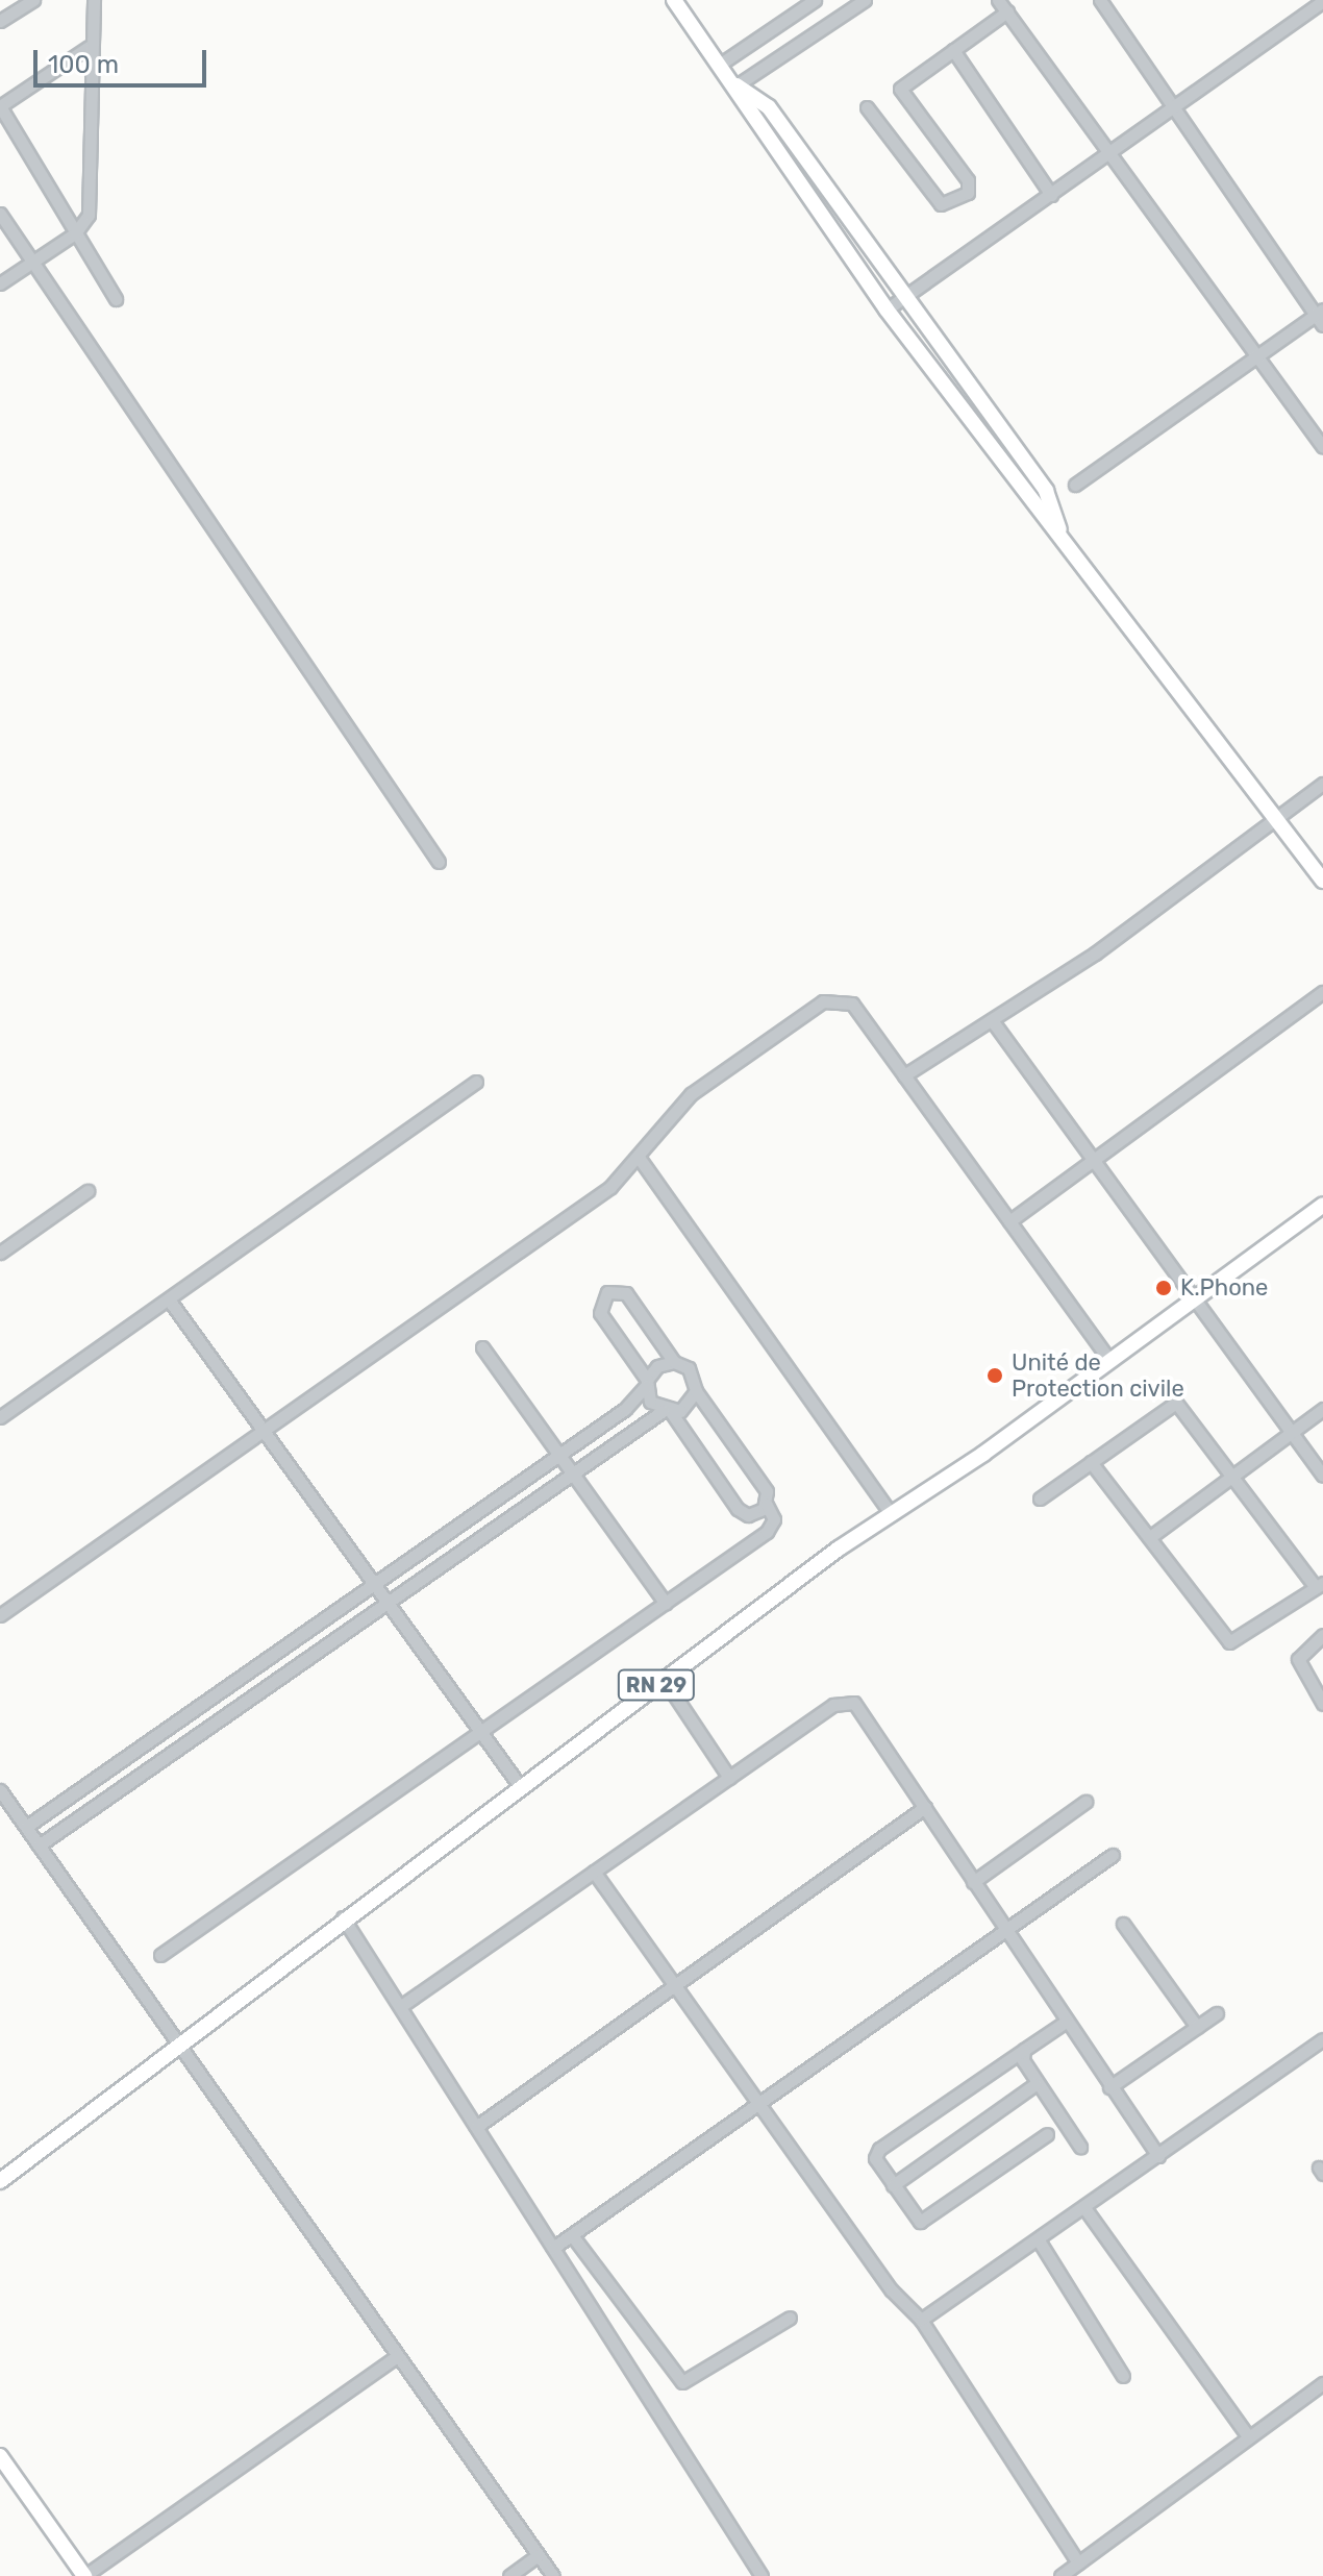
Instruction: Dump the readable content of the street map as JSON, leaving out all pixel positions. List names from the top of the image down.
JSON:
{
  "streets": {
    "main road": ["RN 29"]
  },
  "places": ["K.Phone", "Unité de Protection civile"],
  "scale_bar": "100 m"
}
